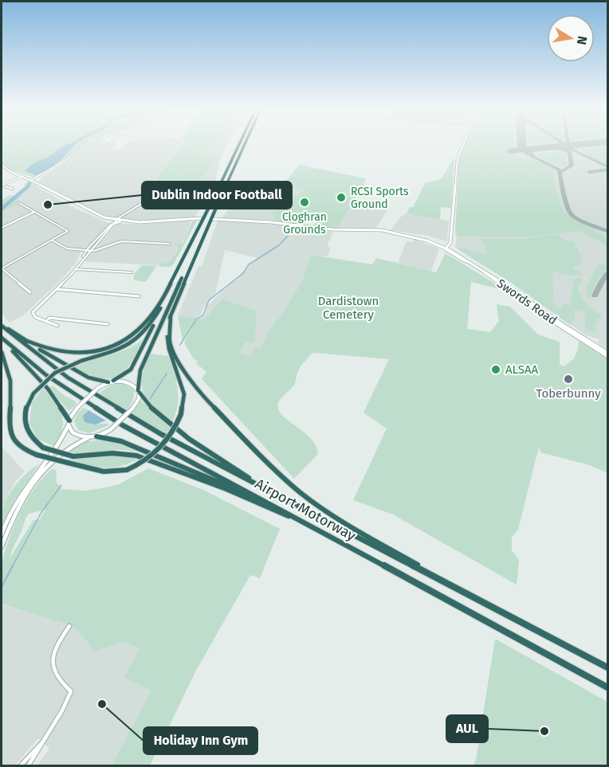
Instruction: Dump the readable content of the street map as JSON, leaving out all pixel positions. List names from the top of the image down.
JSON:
{
  "streets": {
    "highway": ["Airport Motorway"],
    "main road": ["Swords Road"]
  },
  "parks": ["Dardistown Cemetery"],
  "places": [
    "RCSI Sports Ground",
    "Cloghran Grounds",
    "Dublin Indoor Football",
    "ALSAA",
    "Toberbunny",
    "Holiday Inn Gym",
    "AUL"
  ],
  "north": "right"
}
